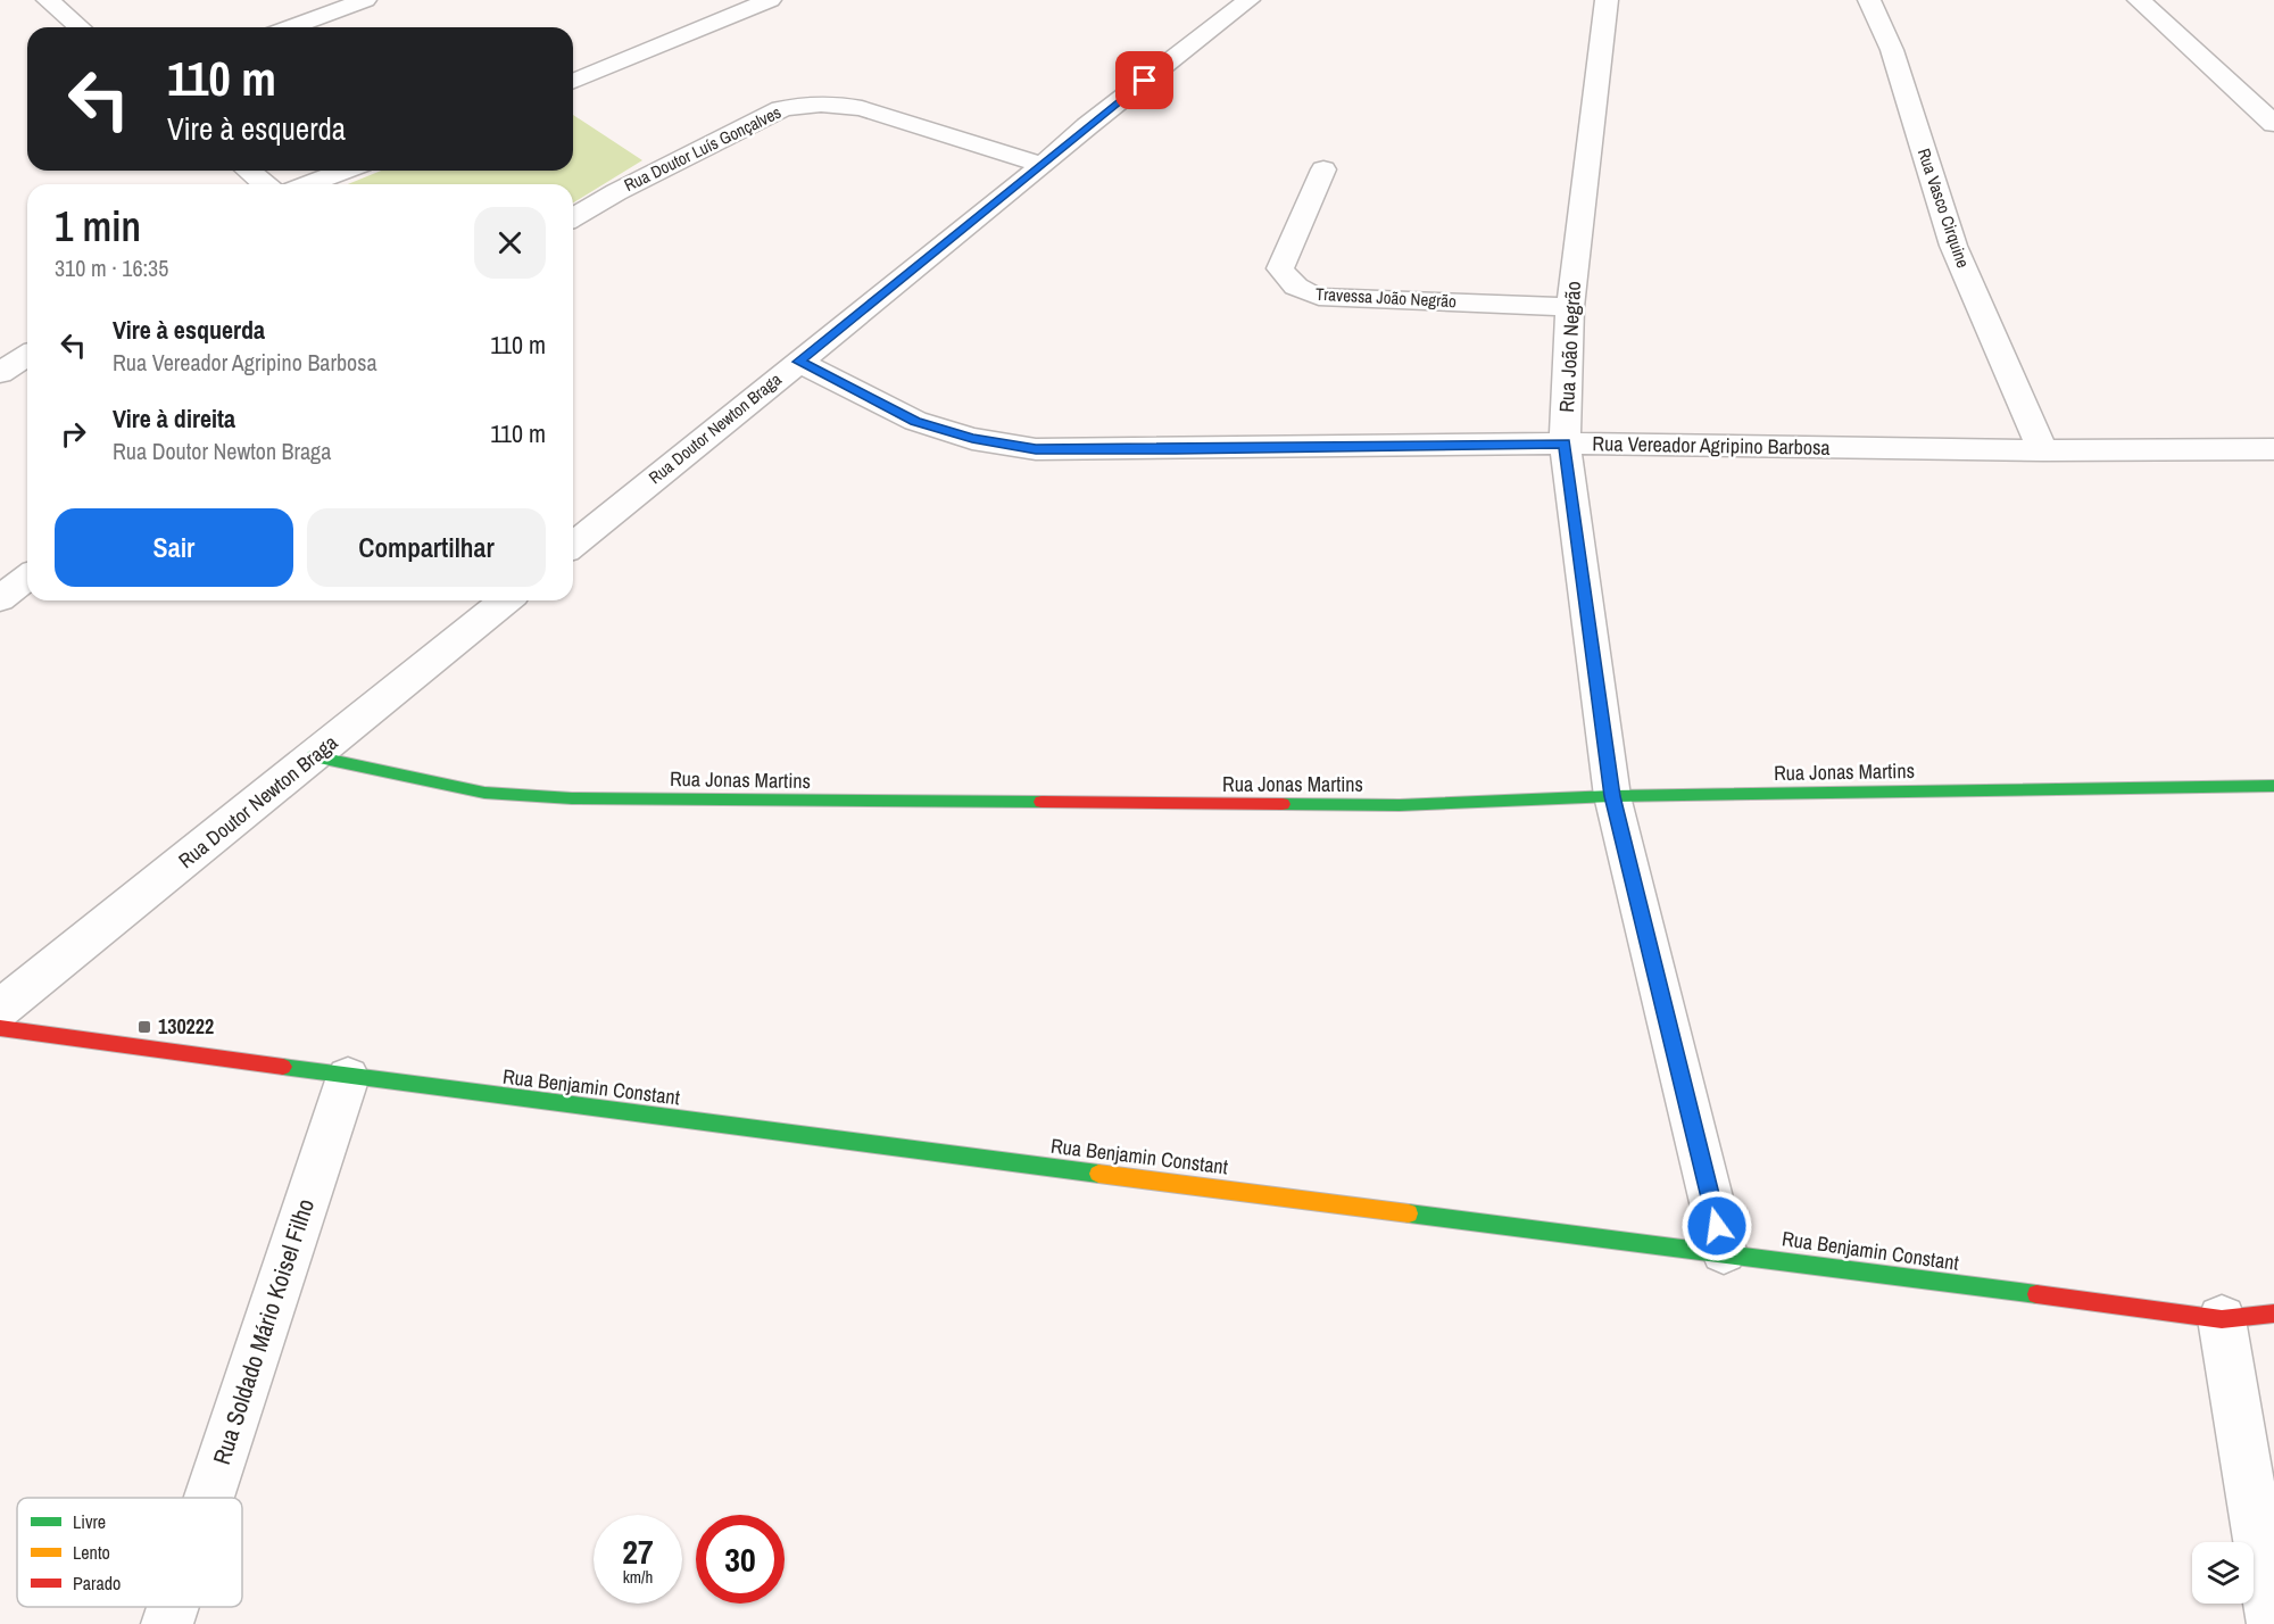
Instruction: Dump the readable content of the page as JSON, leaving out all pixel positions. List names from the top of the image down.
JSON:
{
  "streets": {
    "street": [
      "Rua Doutor Luís Gonçalves",
      "Rua Vasco Cirquine",
      "Travessa João Negrão",
      "Rua João Negrão",
      "Rua Doutor Newton Braga",
      "Rua Vereador Agripino Barbosa",
      "Rua Jonas Martins",
      "Rua Benjamin Constant",
      "Rua Soldado Mário Koisel Filho"
    ]
  },
  "crossings": [
    ["Rua Doutor Luís Gonçalves", "Rua Doutor Newton Braga"],
    ["Rua Vasco Cirquine", "Rua Vereador Agripino Barbosa"],
    ["Travessa João Negrão", "Rua João Negrão"],
    ["Rua João Negrão", "Rua Vereador Agripino Barbosa"],
    ["Rua João Negrão", "Rua Jonas Martins"],
    ["Rua João Negrão", "Rua Benjamin Constant"],
    ["Rua Doutor Newton Braga", "Rua Vereador Agripino Barbosa"],
    ["Rua Doutor Newton Braga", "Rua Jonas Martins"],
    ["Rua Benjamin Constant", "Rua Soldado Mário Koisel Filho"]
  ],
  "places": {
    "transit": ["130222"]
  },
  "legend": ["Livre", "Lento", "Parado"],
  "page": {
    "turn": ["110 m", "Vire à esquerda"],
    "heading": ["1 min", "310 m · 16:35"],
    "list": [
      {
        "name": "Vire à esquerda",
        "note": "Rua Vereador Agripino Barbosa",
        "value": "110 m"
      },
      {
        "name": "Vire à direita",
        "note": "Rua Doutor Newton Braga",
        "value": "110 m"
      }
    ],
    "buttons": ["Sair", "Compartilhar"],
    "speed": "27 km/h",
    "limit": "30"
  }
}
